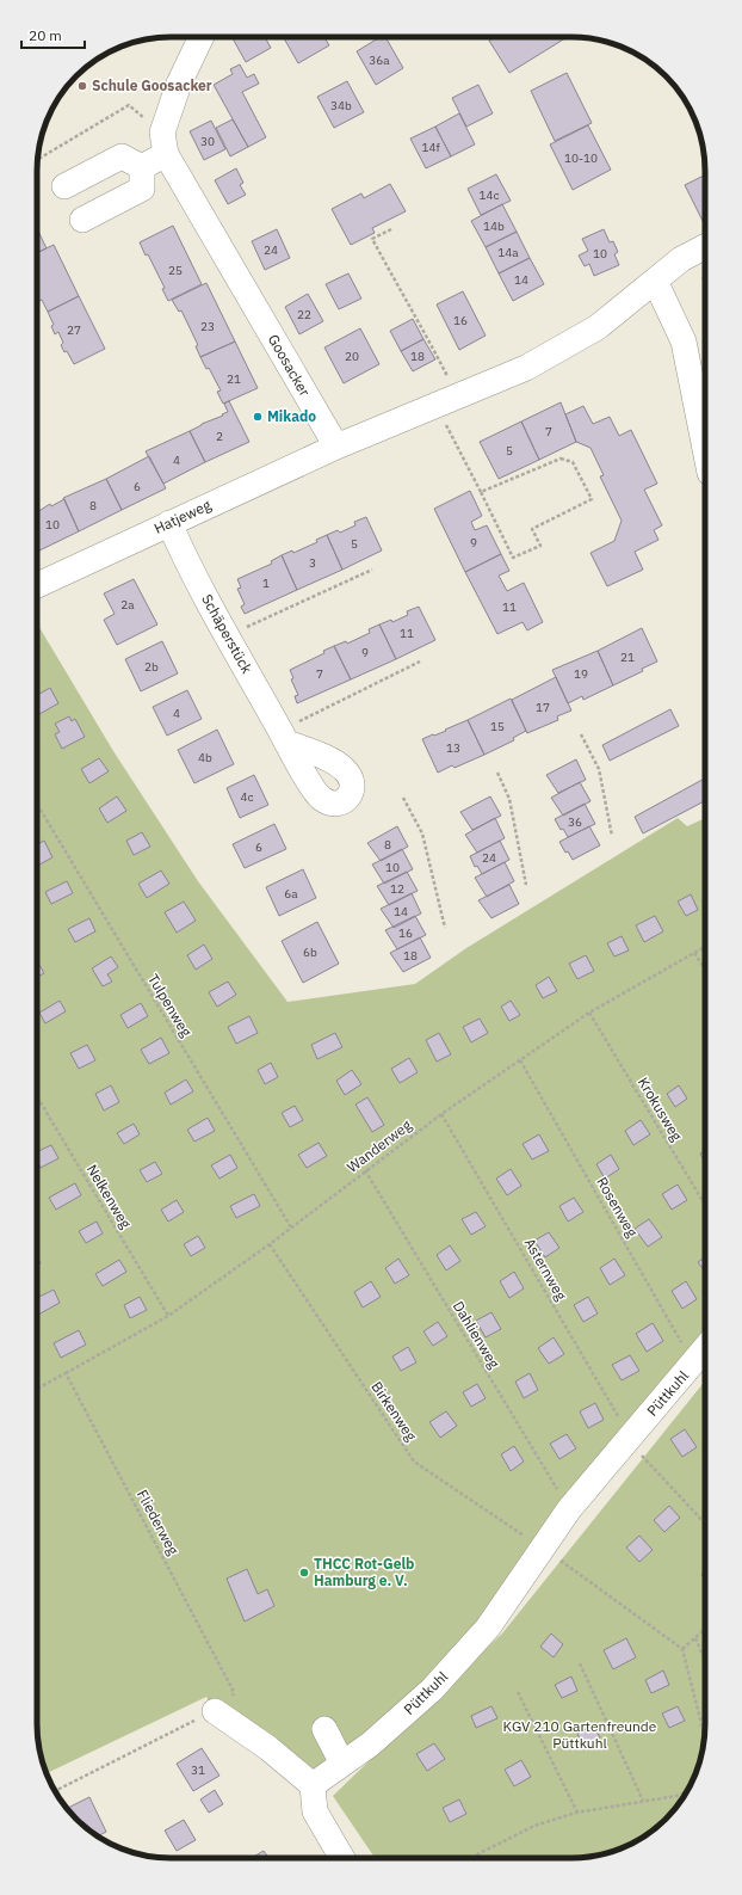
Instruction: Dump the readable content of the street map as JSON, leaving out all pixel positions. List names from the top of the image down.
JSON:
{
  "streets": {
    "street": [
      "Goosacker",
      "Hatjeweg",
      "Schäperstück",
      "Püttkuhl"
    ],
    "path": [
      "Tulpenweg",
      "Krokusweg",
      "Wanderweg",
      "Nelkenweg",
      "Rosenweg",
      "Asternweg",
      "Dahlienweg",
      "Birkenweg",
      "Fliederweg"
    ]
  },
  "crossings": [
    ["Goosacker", "Hatjeweg"],
    ["Hatjeweg", "Schäperstück"],
    ["Tulpenweg", "Wanderweg"],
    ["Krokusweg", "Wanderweg"],
    ["Wanderweg", "Nelkenweg"],
    ["Wanderweg", "Rosenweg"],
    ["Wanderweg", "Asternweg"],
    ["Wanderweg", "Dahlienweg"],
    ["Wanderweg", "Birkenweg"],
    ["Wanderweg", "Fliederweg"],
    ["Rosenweg", "Püttkuhl"],
    ["Asternweg", "Püttkuhl"],
    ["Dahlienweg", "Püttkuhl"],
    ["Püttkuhl", "Birkenweg"]
  ],
  "parks": ["KGV 210 Gartenfreunde Püttkuhl"],
  "places": ["Schule Goosacker", "Mikado", "THCC Rot-Gelb Hamburg e. V."],
  "house_numbers": [
    "36a",
    "34b",
    "30",
    "14f",
    "10-10",
    "14c",
    "14b",
    "24",
    "14a",
    "10",
    "25",
    "14",
    "22",
    "16",
    "23",
    "27",
    "20",
    "18",
    "21",
    "7",
    "2",
    "5",
    "4",
    "6",
    "8",
    "10",
    "9",
    "5",
    "3",
    "1",
    "2a",
    "11",
    "11",
    "9",
    "21",
    "2b",
    "7",
    "19",
    "17",
    "4",
    "15",
    "13",
    "4b",
    "4c",
    "36",
    "8",
    "6",
    "24",
    "10",
    "12",
    "6a",
    "14",
    "16",
    "6b",
    "18",
    "31"
  ],
  "scale_bar": "20 m"
}
